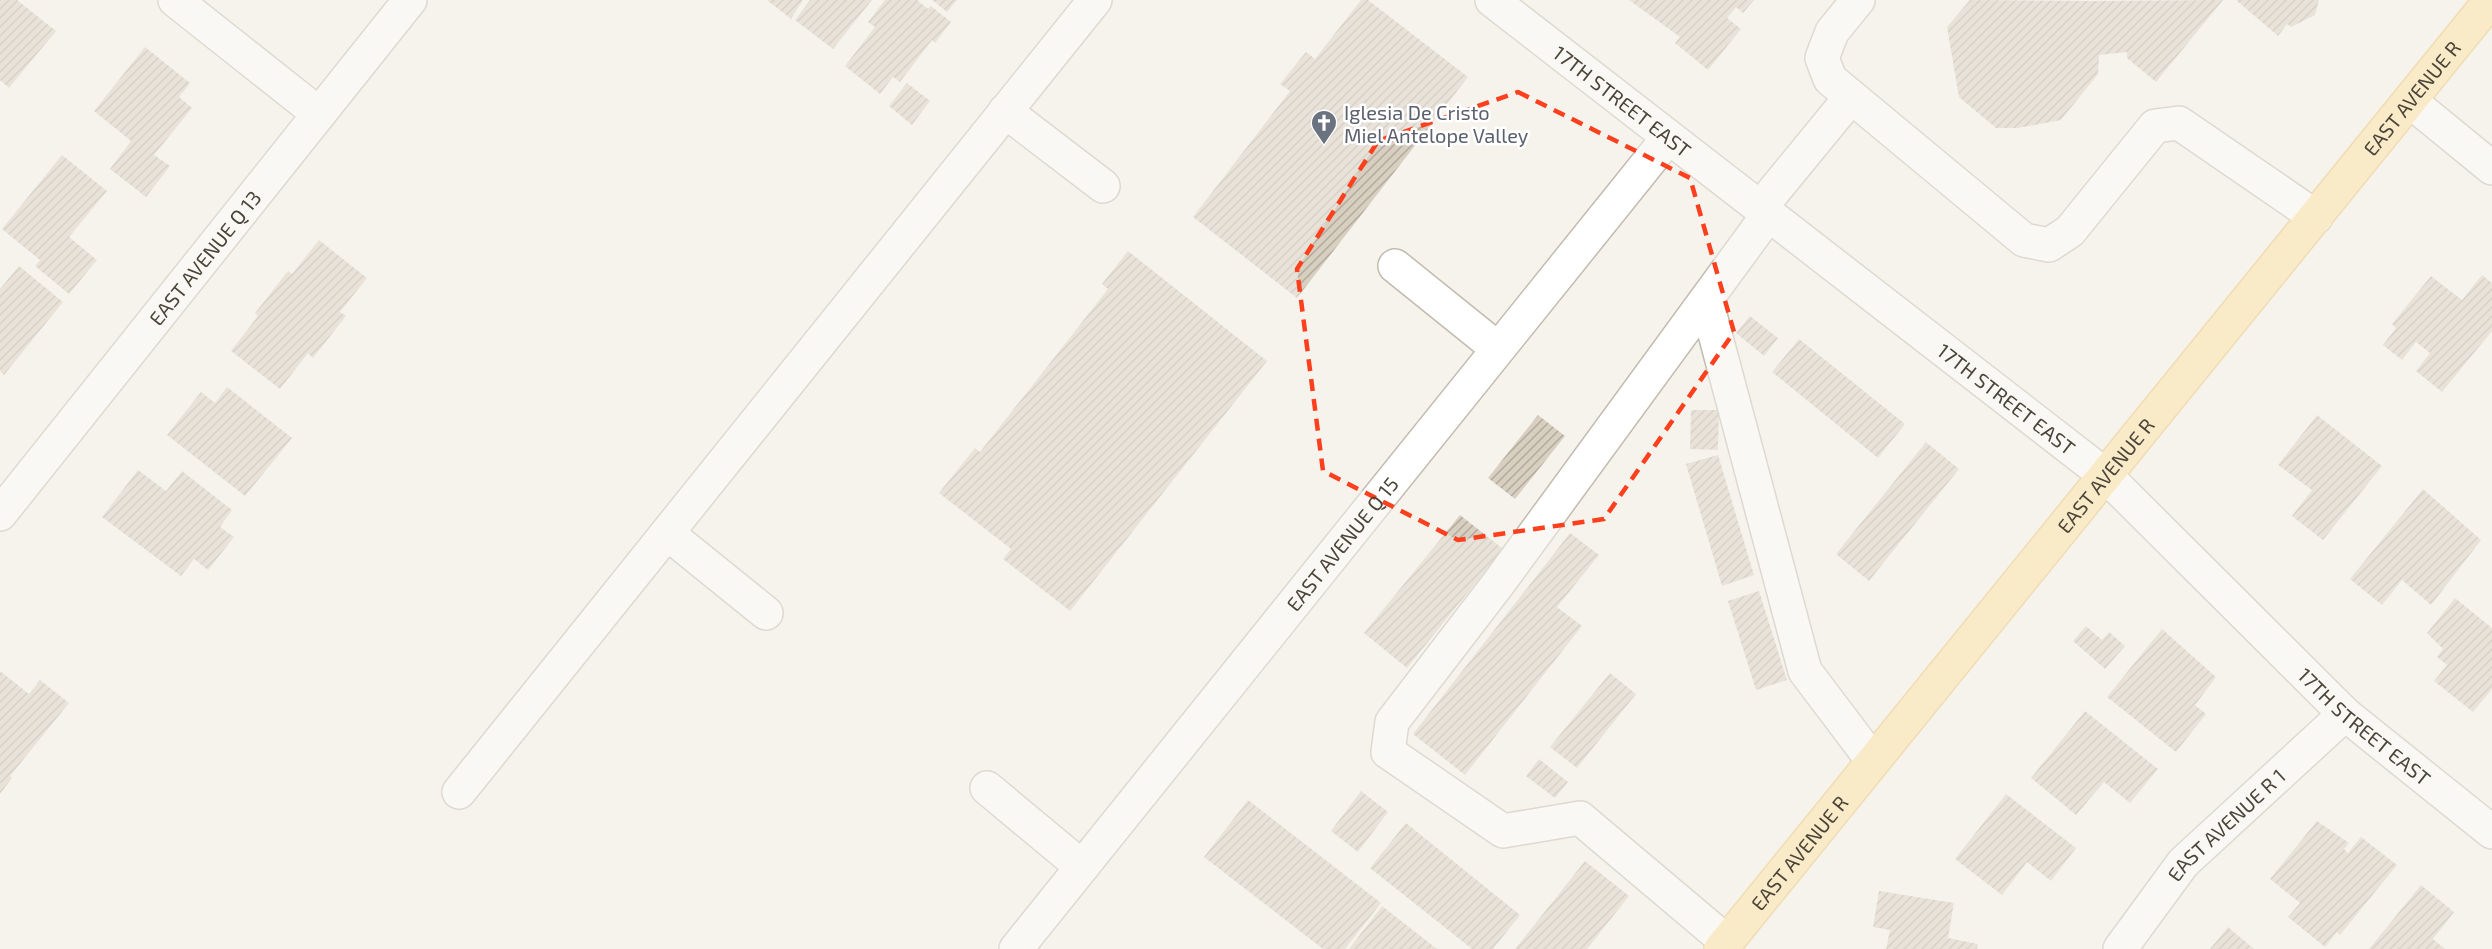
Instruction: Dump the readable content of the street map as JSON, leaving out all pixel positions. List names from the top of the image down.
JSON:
{
  "streets": {
    "main road": ["EAST AVENUE R"],
    "street": [
      "17TH STREET EAST",
      "EAST AVENUE Q 13",
      "EAST AVENUE Q 15",
      "EAST AVENUE R 1"
    ]
  },
  "crossings": [
    ["EAST AVENUE R", "17TH STREET EAST"],
    ["17TH STREET EAST", "EAST AVENUE Q 15"],
    ["17TH STREET EAST", "EAST AVENUE R 1"]
  ],
  "places": {
    "church": ["Iglesia De Cristo Miel Antelope Valley"]
  }
}
